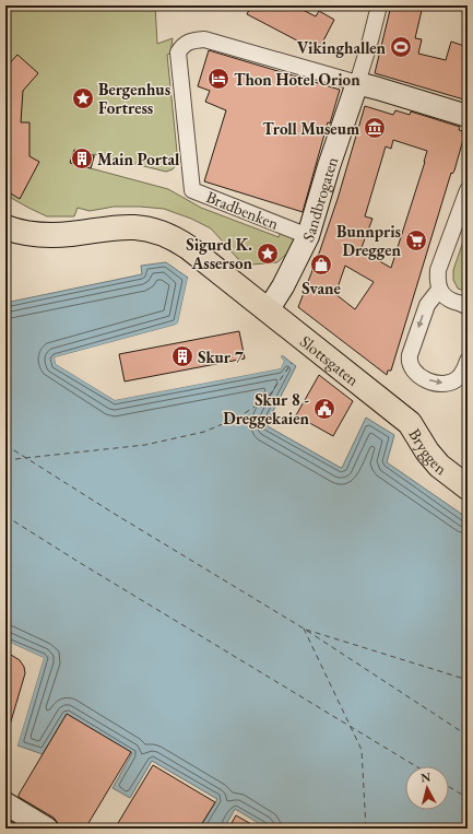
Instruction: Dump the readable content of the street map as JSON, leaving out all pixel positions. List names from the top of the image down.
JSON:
{
  "streets": {
    "main road": ["Slottsgaten", "Bryggen"],
    "street": ["Sandbrogaten", "Bradbenken"]
  },
  "crossings": [
    ["Sandbrogaten", "Bradbenken"],
    ["Sandbrogaten", "Slottsgaten"],
    ["Slottsgaten", "Bryggen"]
  ],
  "places": {
    "sports": ["Vikinghallen"],
    "hotel": ["Thon Hotel Orion"],
    "place": ["Bergenhus Fortress", "Sigurd K. Asserson"],
    "museum": ["Troll Museum"],
    "building": ["Main Portal", "Skur 7"],
    "supermarket": ["Bunnpris Dreggen"],
    "shop": ["Svane"],
    "public building": ["Skur 8 - Dreggekaien"]
  },
  "north": "top"
}
